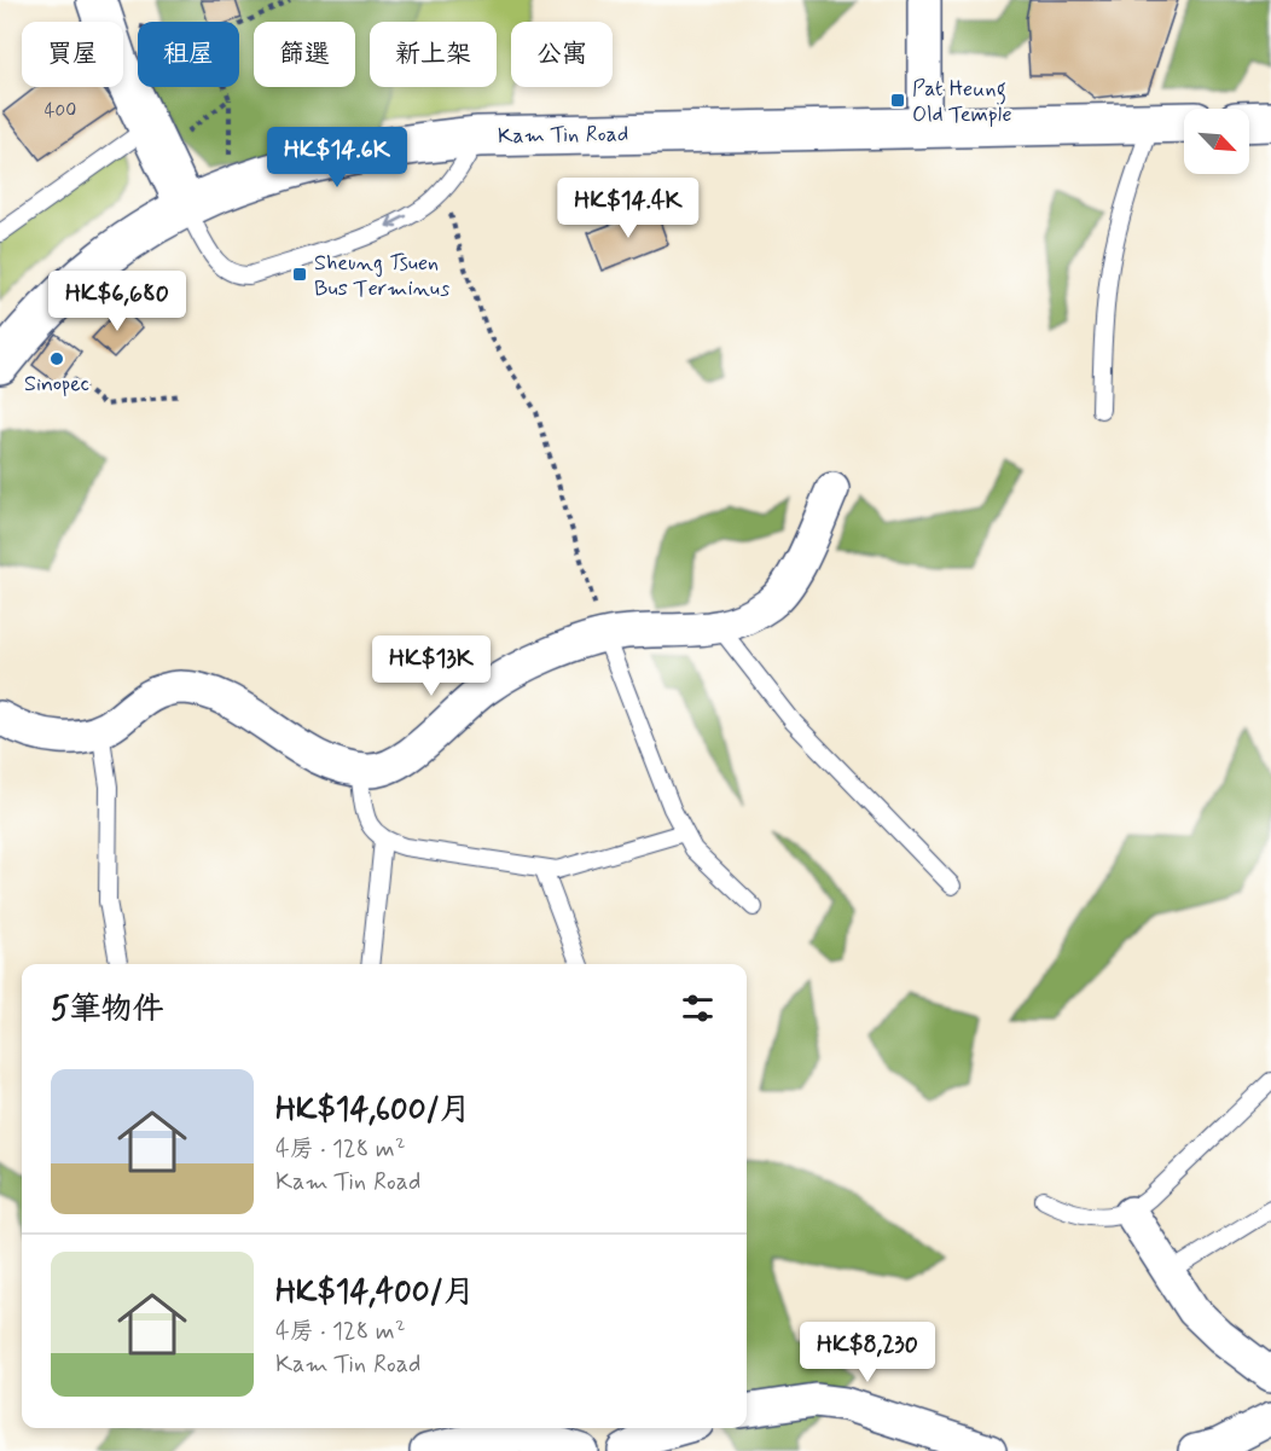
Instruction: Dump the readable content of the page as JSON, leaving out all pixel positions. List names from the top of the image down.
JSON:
{
  "streets": {
    "main road": ["Kam Tin Road"]
  },
  "places": {
    "transit": ["Pat Heung Old Temple", "Sheung Tsuen Bus Terminus"],
    "other": ["Sinopec"]
  },
  "house_numbers": ["400"],
  "north": "bottom right",
  "page": {
    "chip": [
      "買屋",
      "租屋",
      "篩選",
      "新上架",
      "公寓"
    ],
    "price": [
      "HK$14.6K",
      "HK$14.4K",
      "HK$6,680",
      "HK$13K",
      "HK$8,230"
    ],
    "heading": "5筆物件",
    "list": [
      {
        "name": "HK$14,600/月",
        "note": "4房 · 128 m² · Kam Tin Road"
      },
      {
        "name": "HK$14,400/月",
        "note": "4房 · 128 m² · Kam Tin Road"
      }
    ]
  }
}
